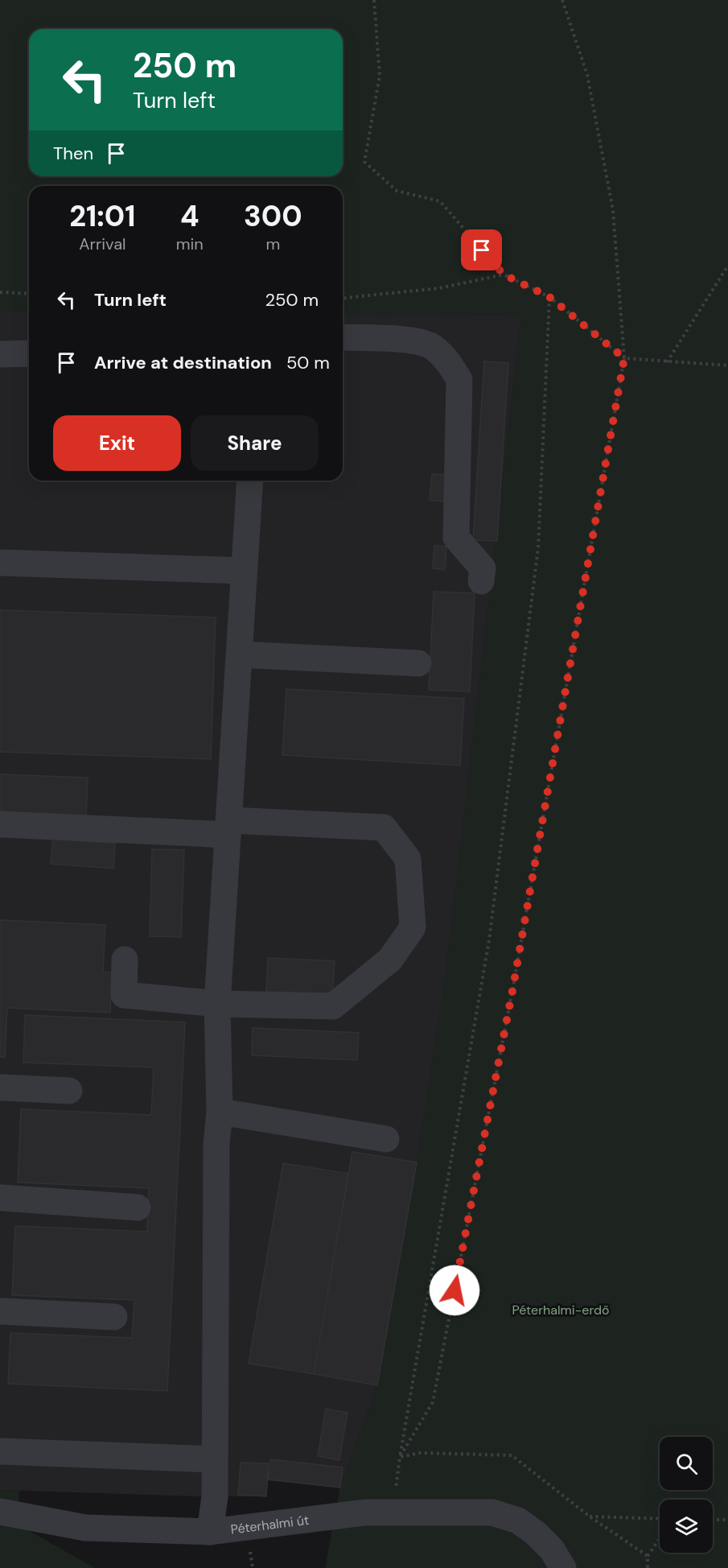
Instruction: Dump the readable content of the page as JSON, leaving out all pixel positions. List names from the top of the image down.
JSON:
{
  "streets": {
    "street": ["Péterhalmi út"]
  },
  "parks": ["Péterhalmi-erdő"],
  "page": {
    "turn": ["250 m", "Turn left"],
    "then": "Then",
    "eta": [
      "21:01",
      "Arrival",
      "4",
      "min",
      "300",
      "m"
    ],
    "list": [
      {
        "name": "Turn left",
        "value": "250 m"
      },
      {
        "name": "Arrive at destination",
        "value": "50 m"
      }
    ],
    "buttons": ["Exit", "Share"]
  }
}
